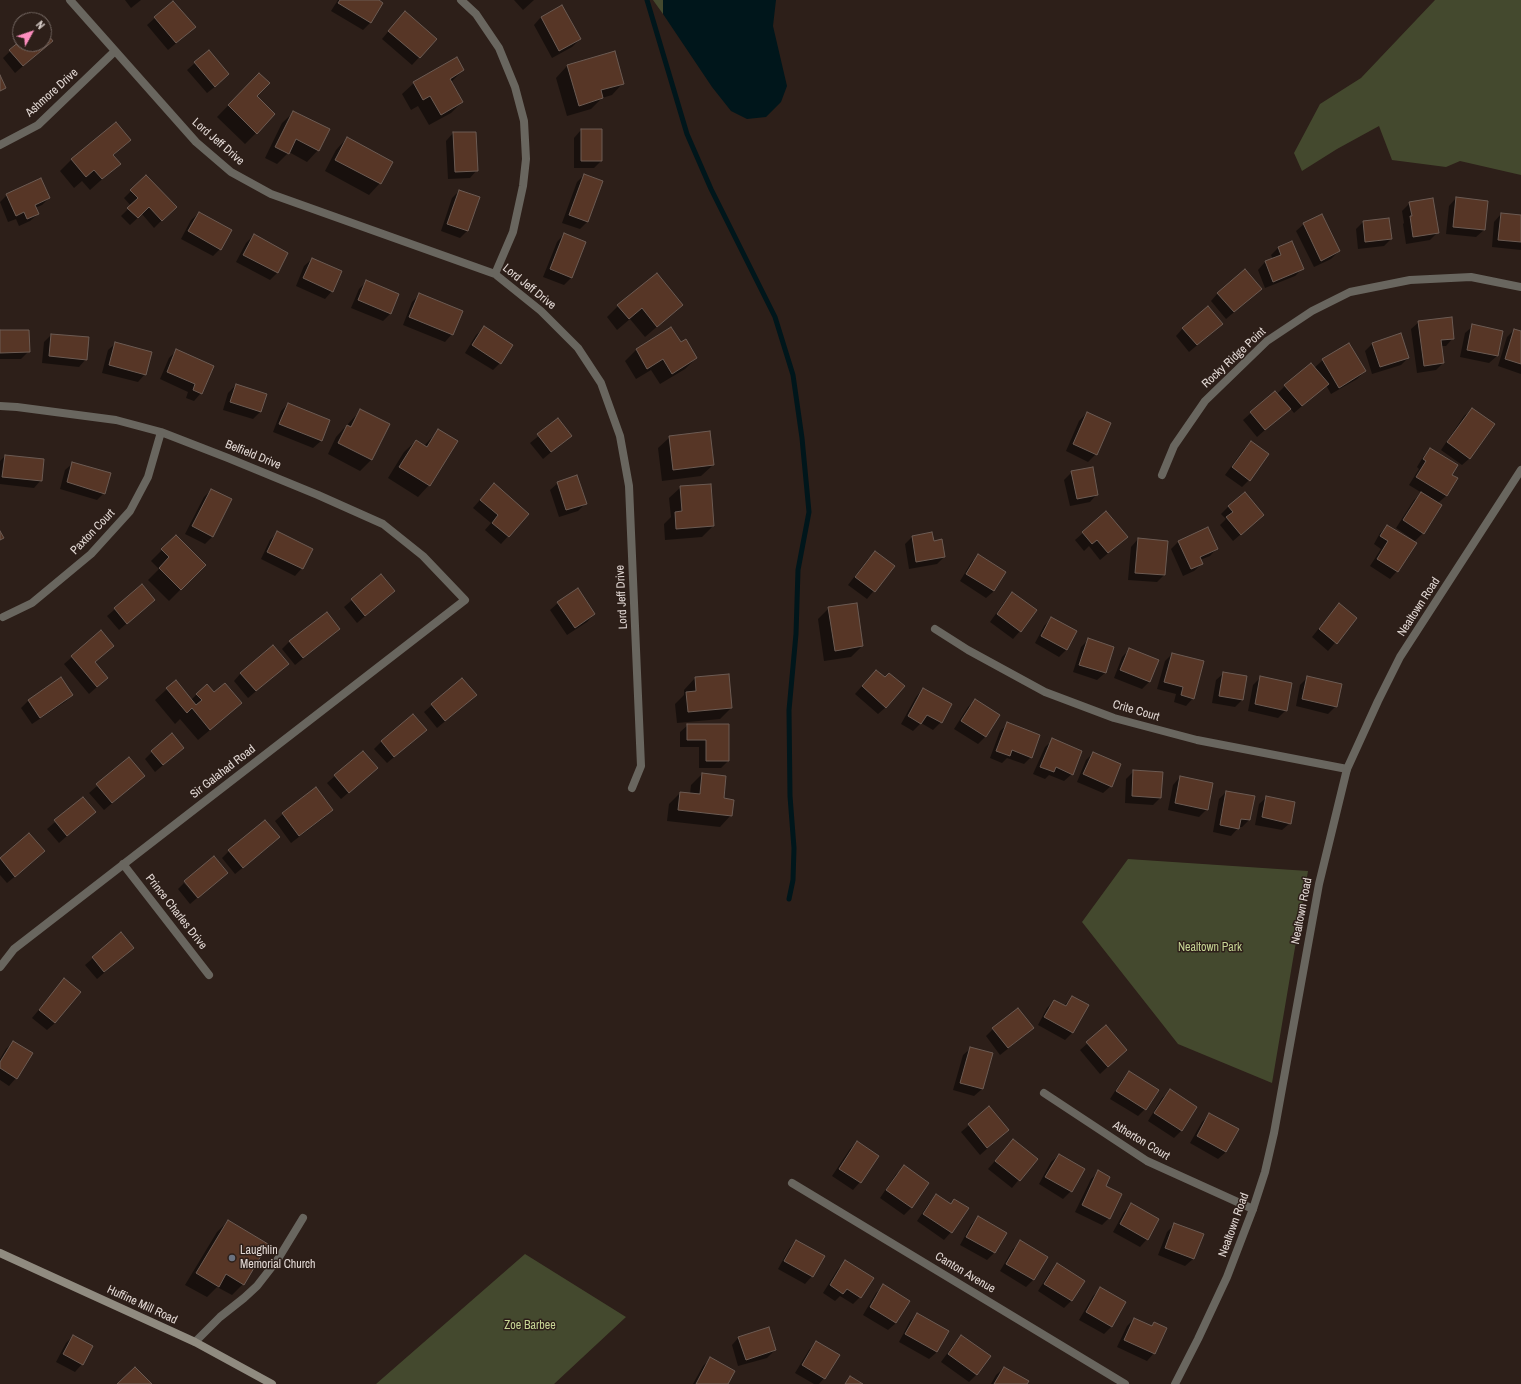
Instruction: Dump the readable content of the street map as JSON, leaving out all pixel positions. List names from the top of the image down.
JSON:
{
  "streets": {
    "main road": ["Huffine Mill Road"],
    "street": [
      "Ashmore Drive",
      "Lord Jeff Drive",
      "Rocky Ridge Point",
      "Belfield Drive",
      "Paxton Court",
      "Nealtown Road",
      "Crite Court",
      "Sir Galahad Road",
      "Prince Charles Drive",
      "Atherton Court",
      "Canton Avenue"
    ]
  },
  "crossings": [
    ["Ashmore Drive", "Lord Jeff Drive"],
    ["Belfield Drive", "Paxton Court"],
    ["Belfield Drive", "Sir Galahad Road"],
    ["Nealtown Road", "Crite Court"],
    ["Nealtown Road", "Atherton Court"],
    ["Sir Galahad Road", "Prince Charles Drive"]
  ],
  "parks": ["Nealtown Park", "Zoe Barbee"],
  "places": ["Laughlin Memorial Church"],
  "north": "top right"
}
